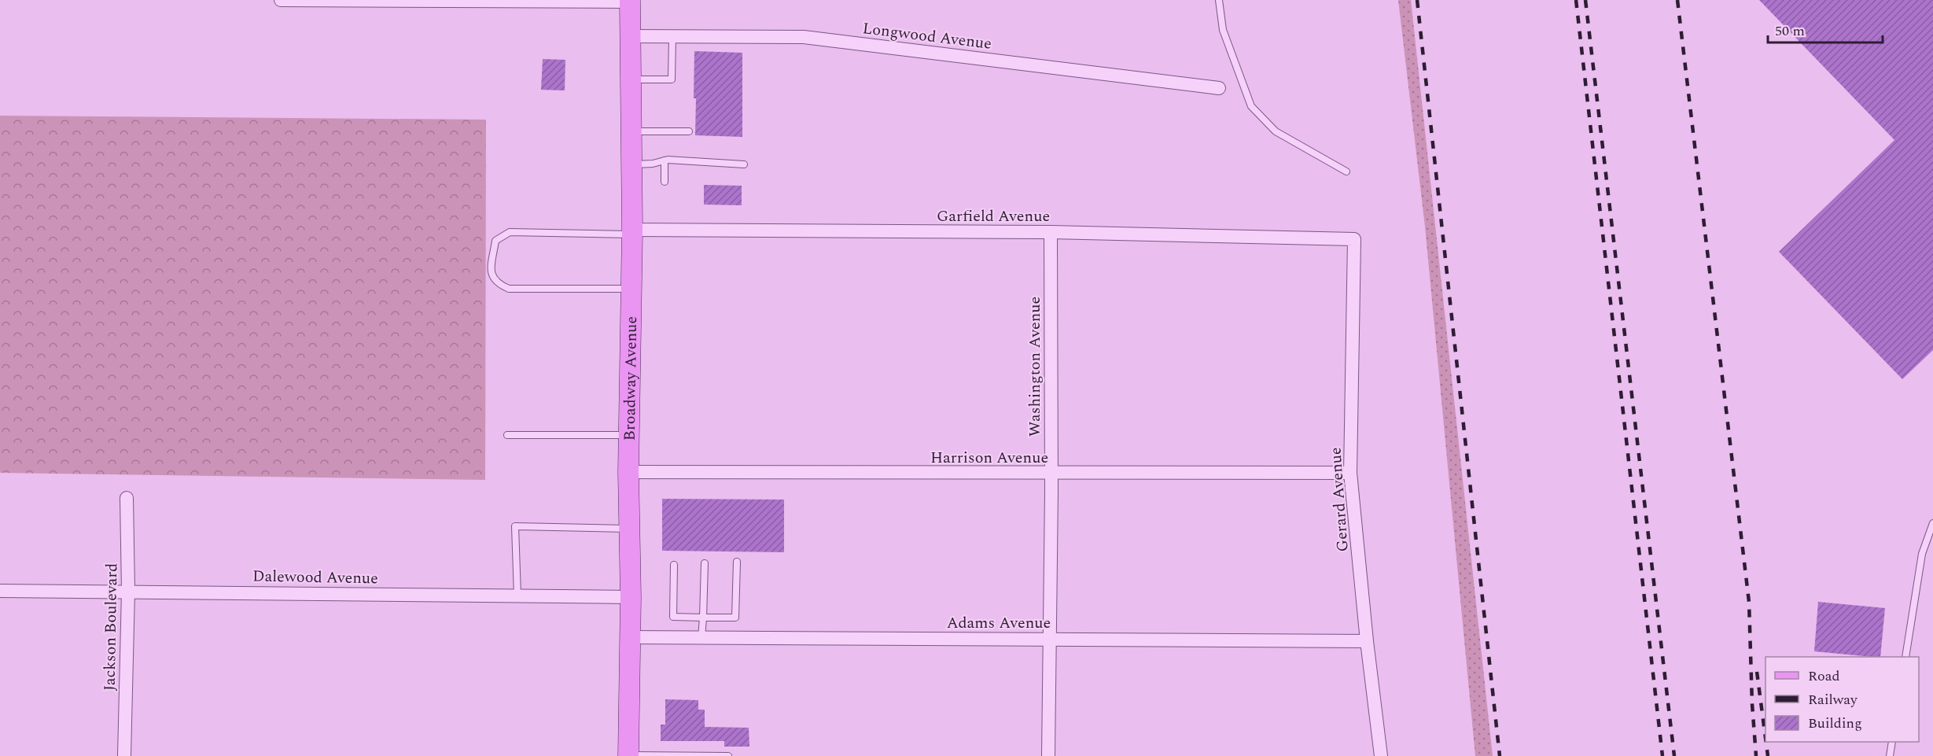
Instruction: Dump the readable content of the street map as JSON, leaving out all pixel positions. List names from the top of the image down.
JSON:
{
  "streets": {
    "main road": ["Broadway Avenue"],
    "street": [
      "Longwood Avenue",
      "Garfield Avenue",
      "Washington Avenue",
      "Harrison Avenue",
      "Gerard Avenue",
      "Dalewood Avenue",
      "Adams Avenue",
      "Jackson Boulevard"
    ]
  },
  "crossings": [
    ["Longwood Avenue", "Broadway Avenue"],
    ["Garfield Avenue", "Washington Avenue"],
    ["Garfield Avenue", "Broadway Avenue"],
    ["Garfield Avenue", "Gerard Avenue"],
    ["Washington Avenue", "Harrison Avenue"],
    ["Washington Avenue", "Adams Avenue"],
    ["Broadway Avenue", "Harrison Avenue"],
    ["Broadway Avenue", "Dalewood Avenue"],
    ["Broadway Avenue", "Adams Avenue"],
    ["Harrison Avenue", "Gerard Avenue"],
    ["Gerard Avenue", "Adams Avenue"],
    ["Dalewood Avenue", "Jackson Boulevard"]
  ],
  "legend": ["Road", "Railway", "Building"],
  "scale_bar": "50 m"
}
